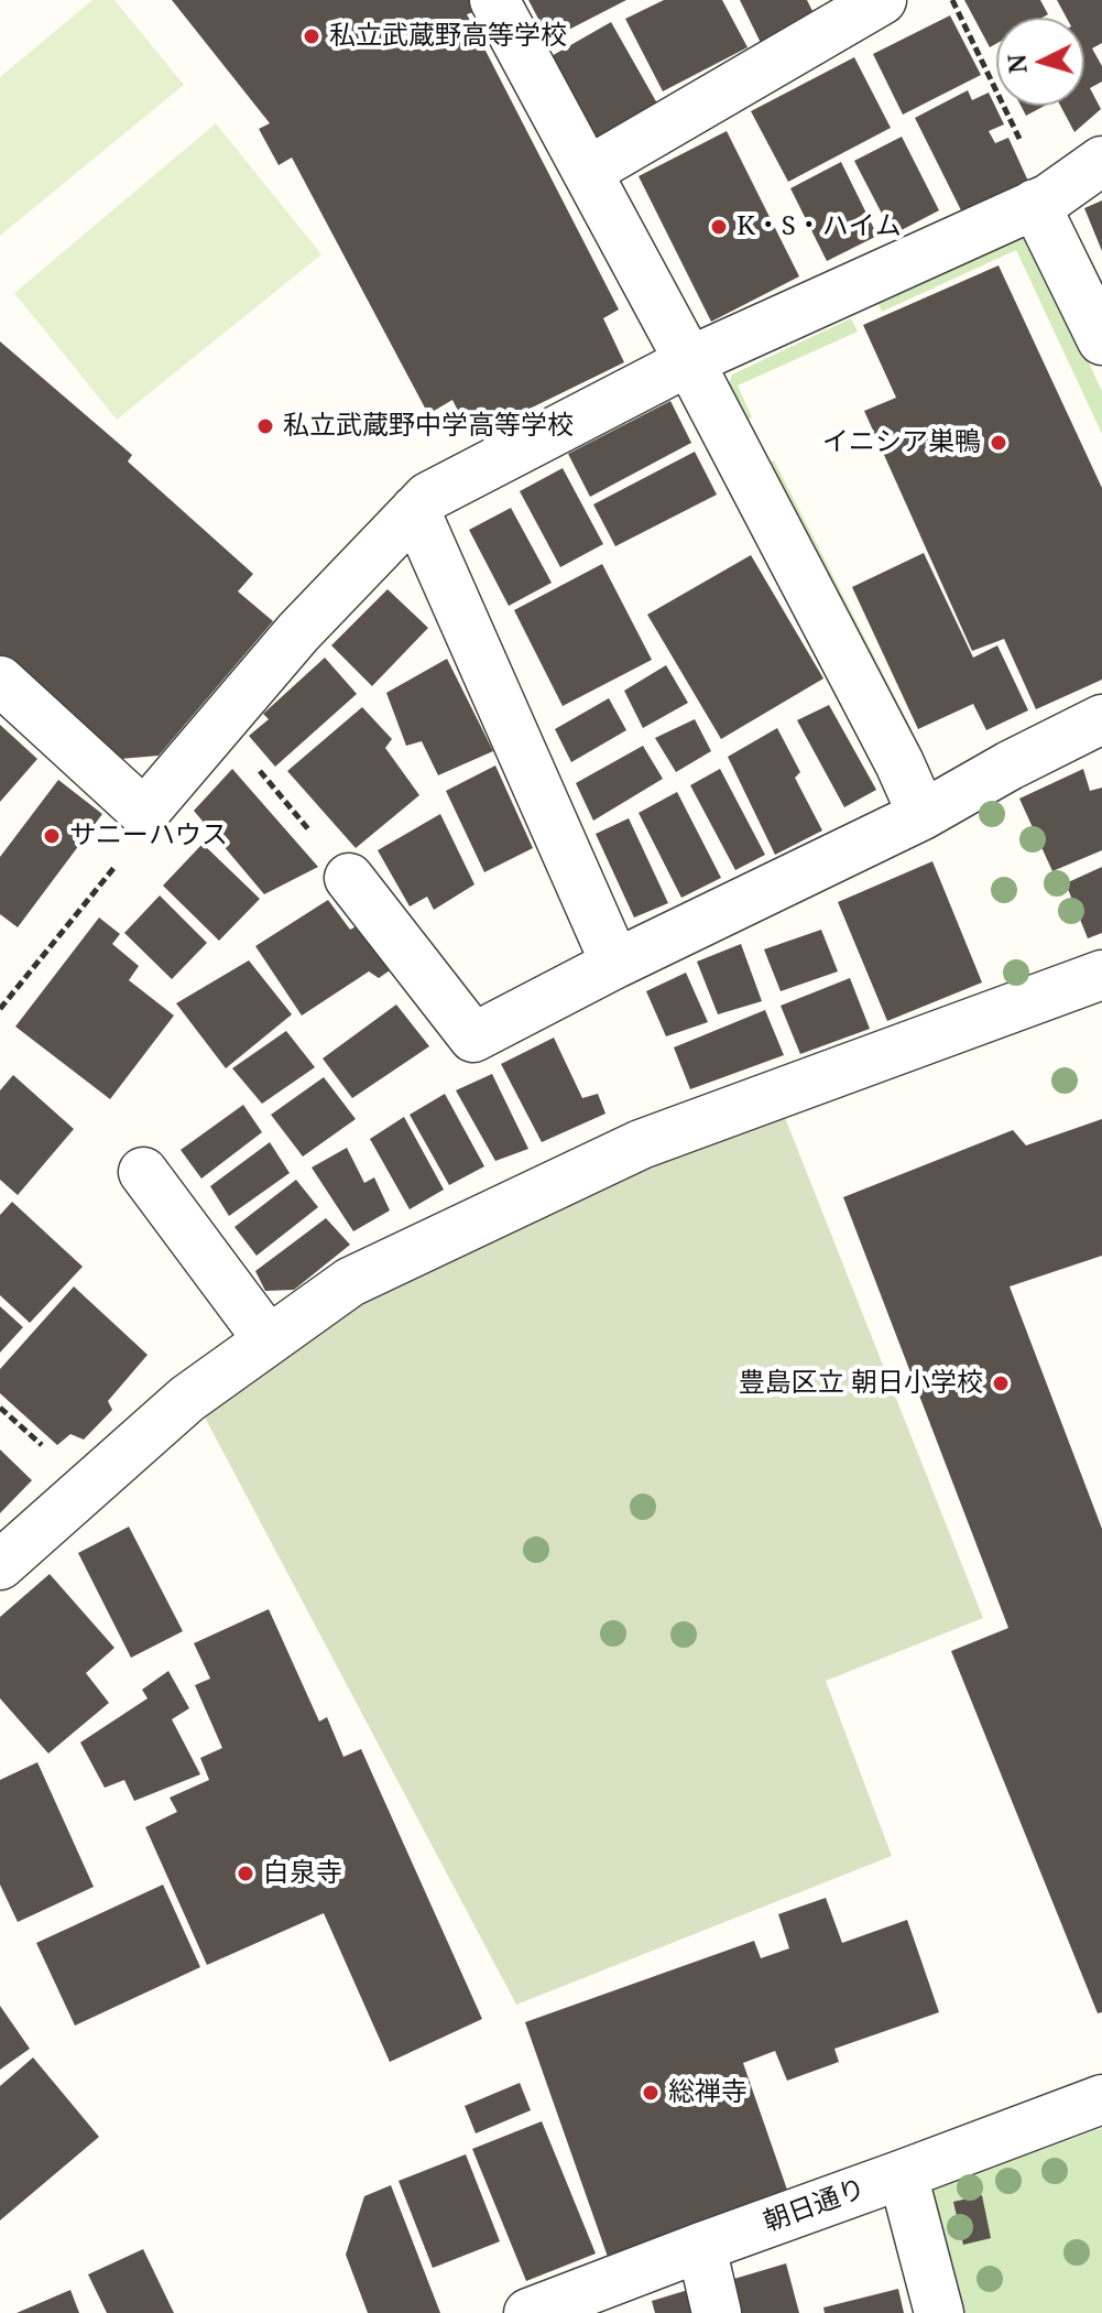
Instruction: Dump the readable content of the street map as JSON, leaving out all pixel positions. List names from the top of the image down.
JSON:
{
  "streets": {
    "street": ["朝日通り"]
  },
  "places": [
    "私立武蔵野高等学校",
    "K・S・ハイム",
    "私立武蔵野中学高等学校",
    "イニシア巣鴨",
    "サニーハウス",
    "豊島区立 朝日小学校",
    "白泉寺",
    "総禅寺"
  ],
  "north": "left"
}
